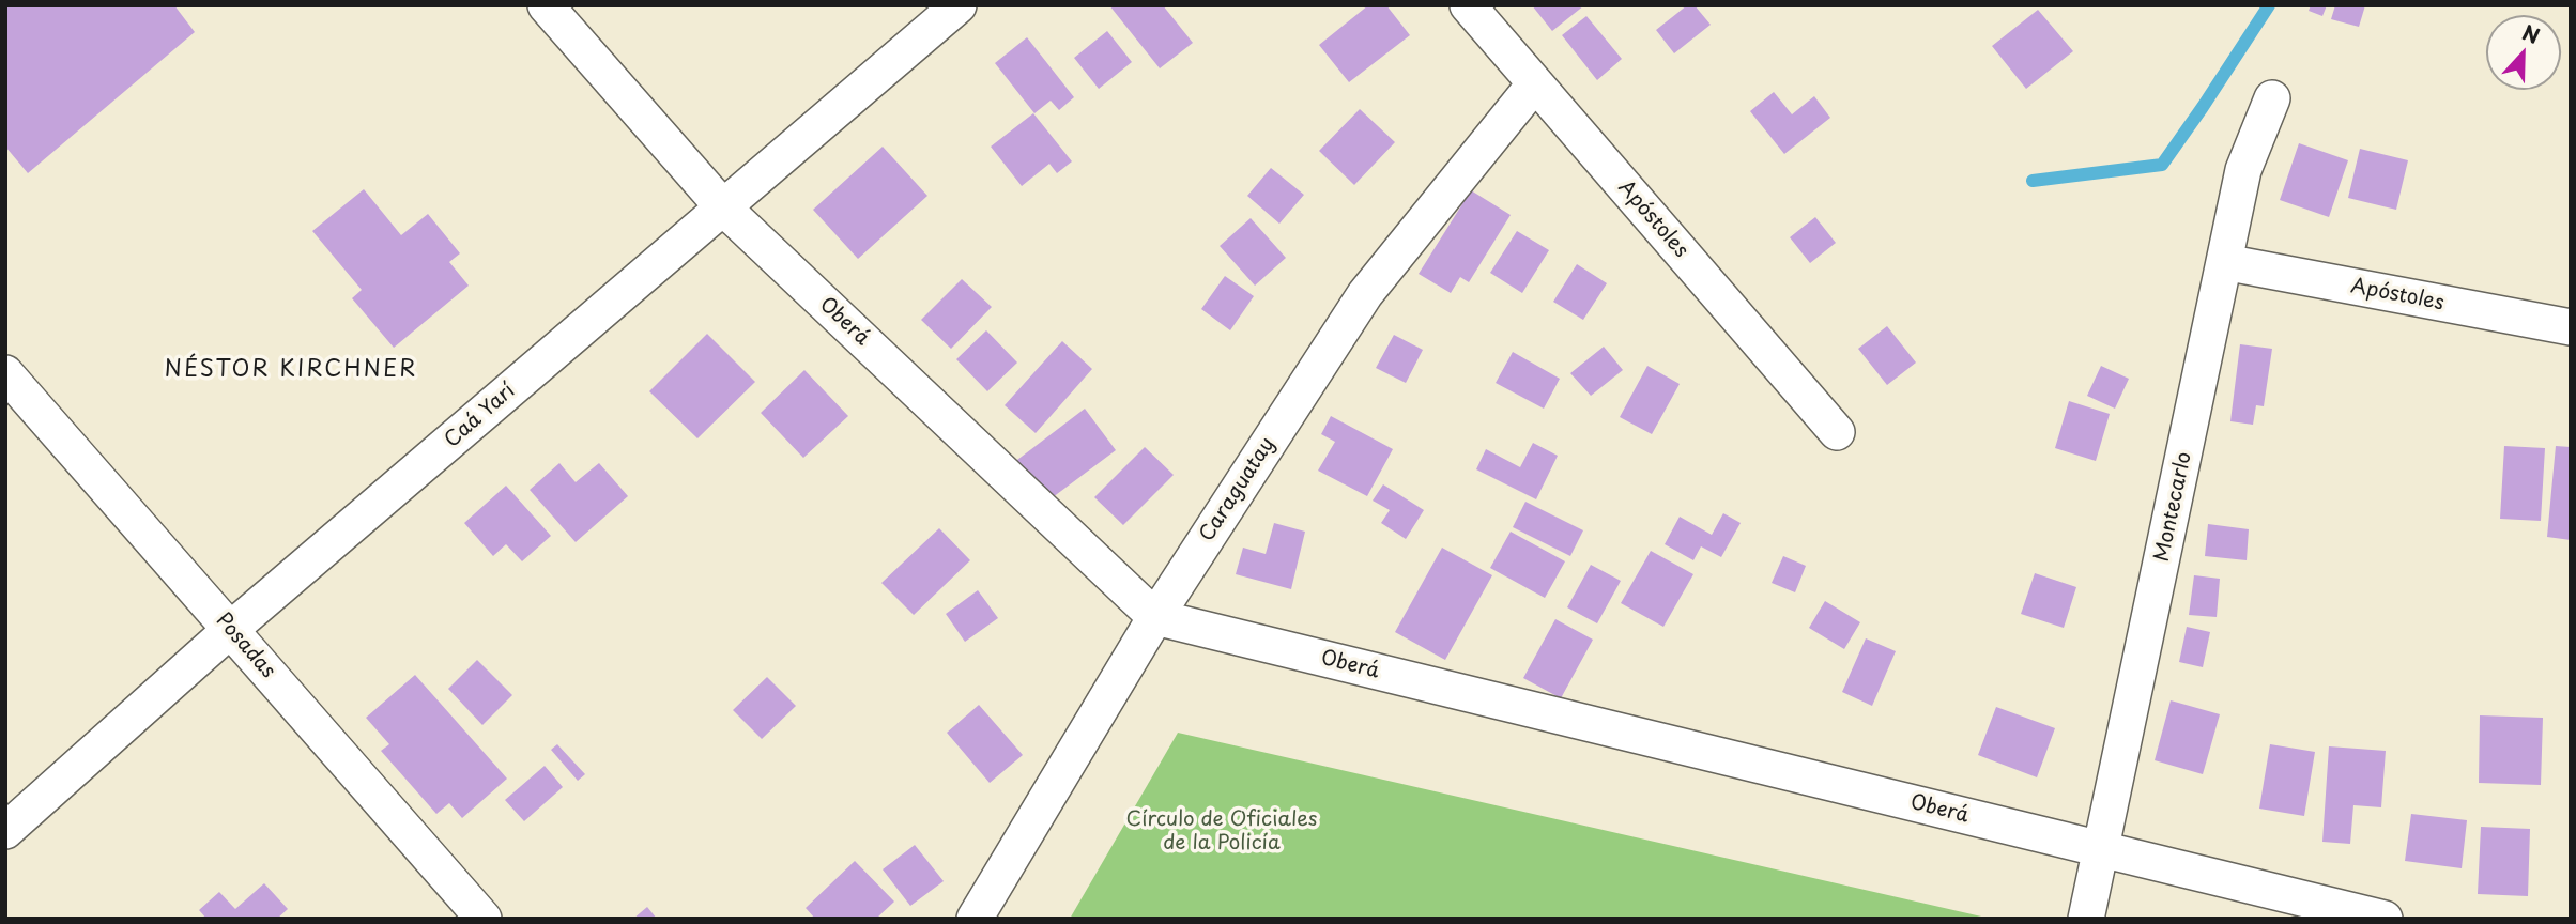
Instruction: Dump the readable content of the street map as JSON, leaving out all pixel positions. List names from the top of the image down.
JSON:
{
  "streets": {
    "street": [
      "Apóstoles",
      "Oberá",
      "Caá Yarí",
      "Caraguatay",
      "Montecarlo",
      "Posadas"
    ]
  },
  "crossings": [
    ["Apóstoles", "Caraguatay"],
    ["Apóstoles", "Montecarlo"],
    ["Oberá", "Caá Yarí"],
    ["Oberá", "Caraguatay"],
    ["Oberá", "Montecarlo"],
    ["Caá Yarí", "Posadas"]
  ],
  "districts": ["NÉSTOR KIRCHNER"],
  "parks": ["Círculo de Oficiales de la Policía"],
  "north": "top"
}
